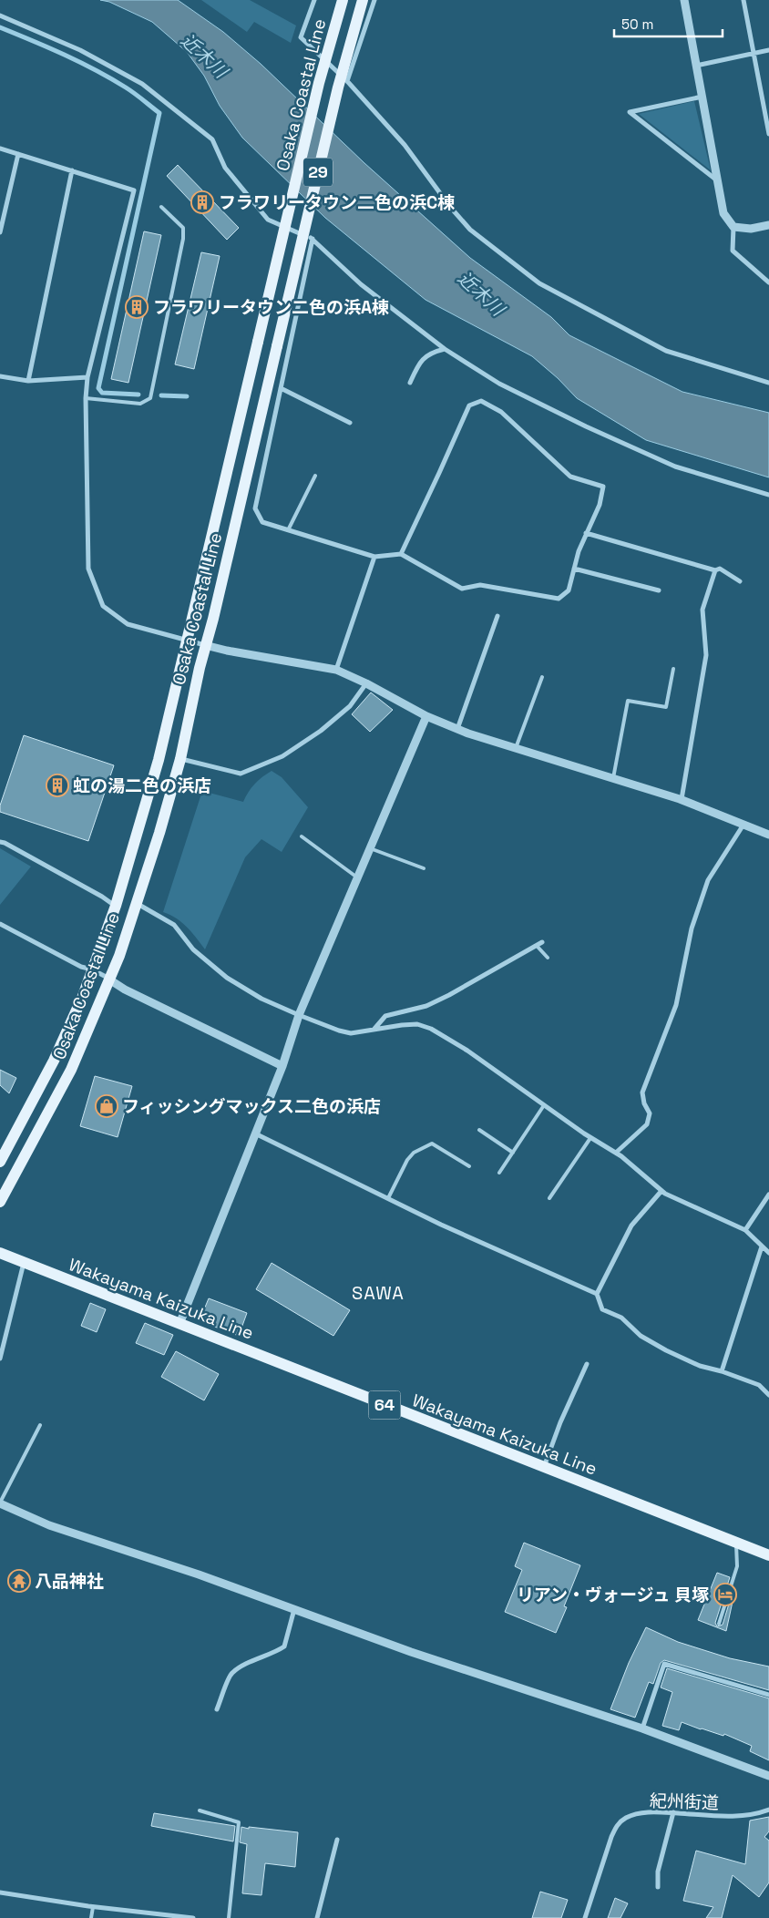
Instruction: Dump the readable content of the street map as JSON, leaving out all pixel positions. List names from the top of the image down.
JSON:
{
  "streets": {
    "main road": [
      "Osaka Coastal Line",
      "29",
      "Wakayama Kaizuka Line",
      "64"
    ],
    "street": ["紀州街道"]
  },
  "districts": ["SAWA"],
  "water": ["近木川"],
  "places": {
    "building": ["フラワリータウン二色の浜C棟", "フラワリータウン二色の浜A棟", "虹の湯二色の浜店"],
    "shop": ["フィッシングマックス二色の浜店"],
    "temple": ["八品神社"],
    "hotel": ["リアン・ヴォージュ 貝塚"]
  },
  "scale_bar": "50 m"
}
